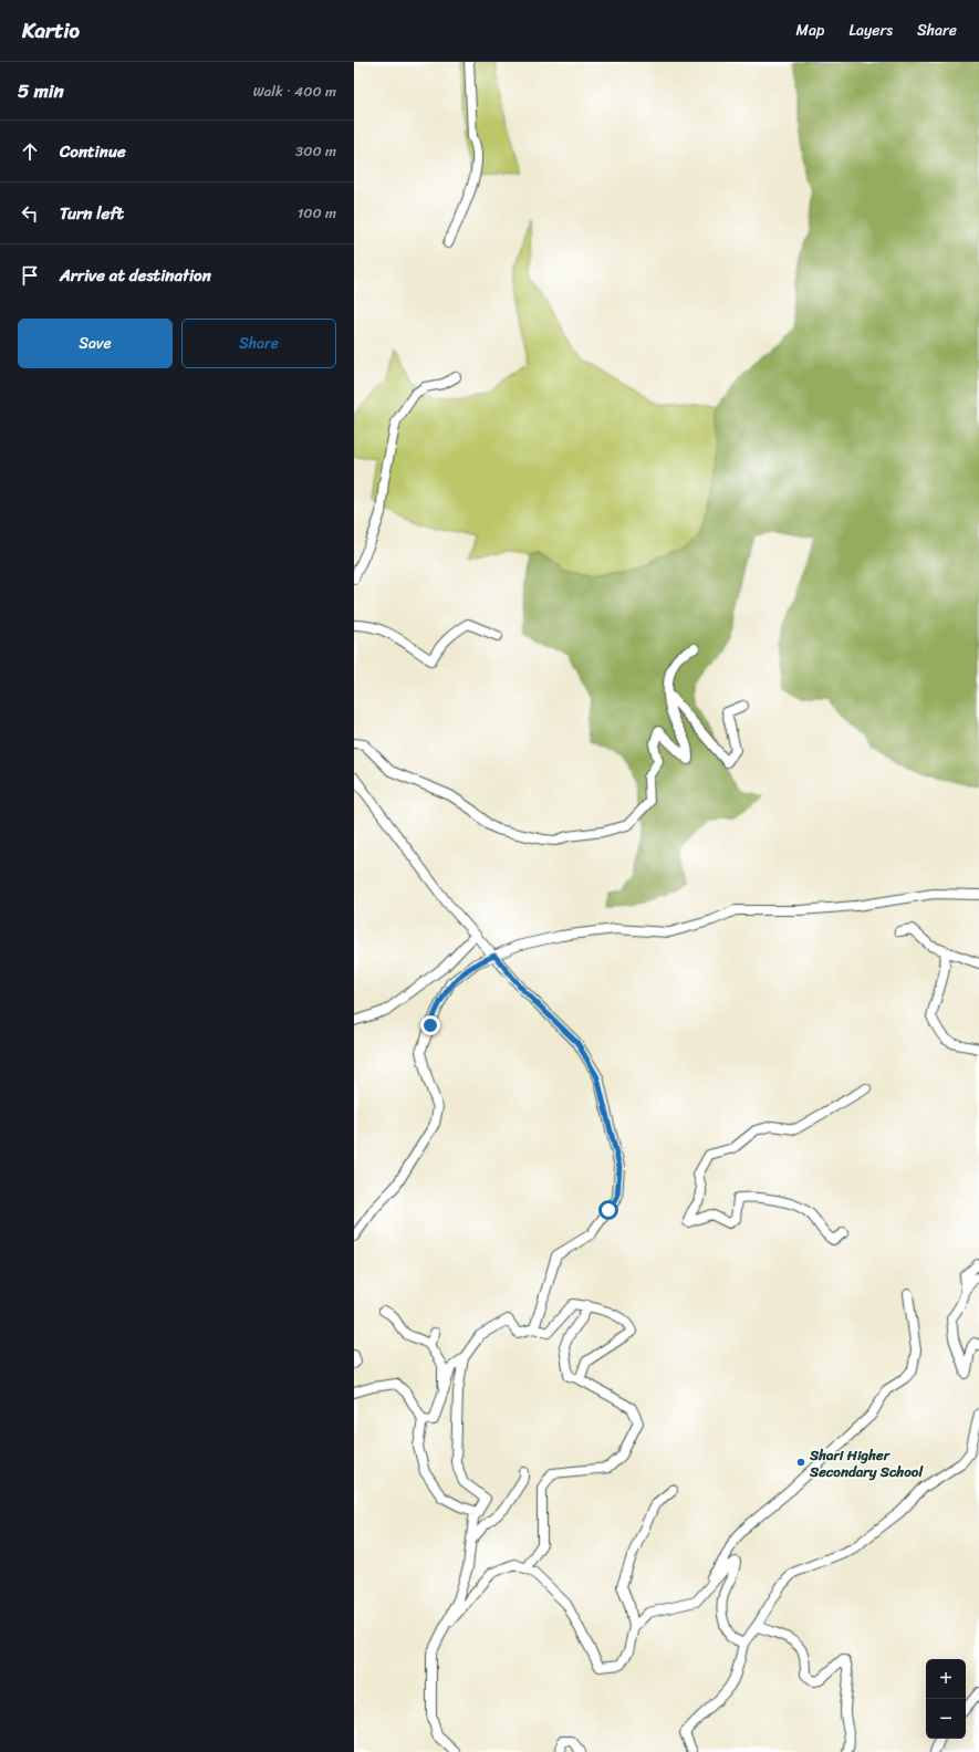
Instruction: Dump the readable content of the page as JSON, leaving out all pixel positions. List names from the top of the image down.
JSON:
{
  "places": ["Shari Higher Secondary School"],
  "page": {
    "header": "Kartio",
    "nav": ["Map", "Layers", "Share"],
    "heading": ["5 min", "Walk · 400 m"],
    "list": [
      ["Continue", "300 m"],
      ["Turn left", "100 m"],
      "Arrive at destination"
    ],
    "buttons": ["Save", "Share"],
    "map_buttons": ["+", "−"]
  }
}
